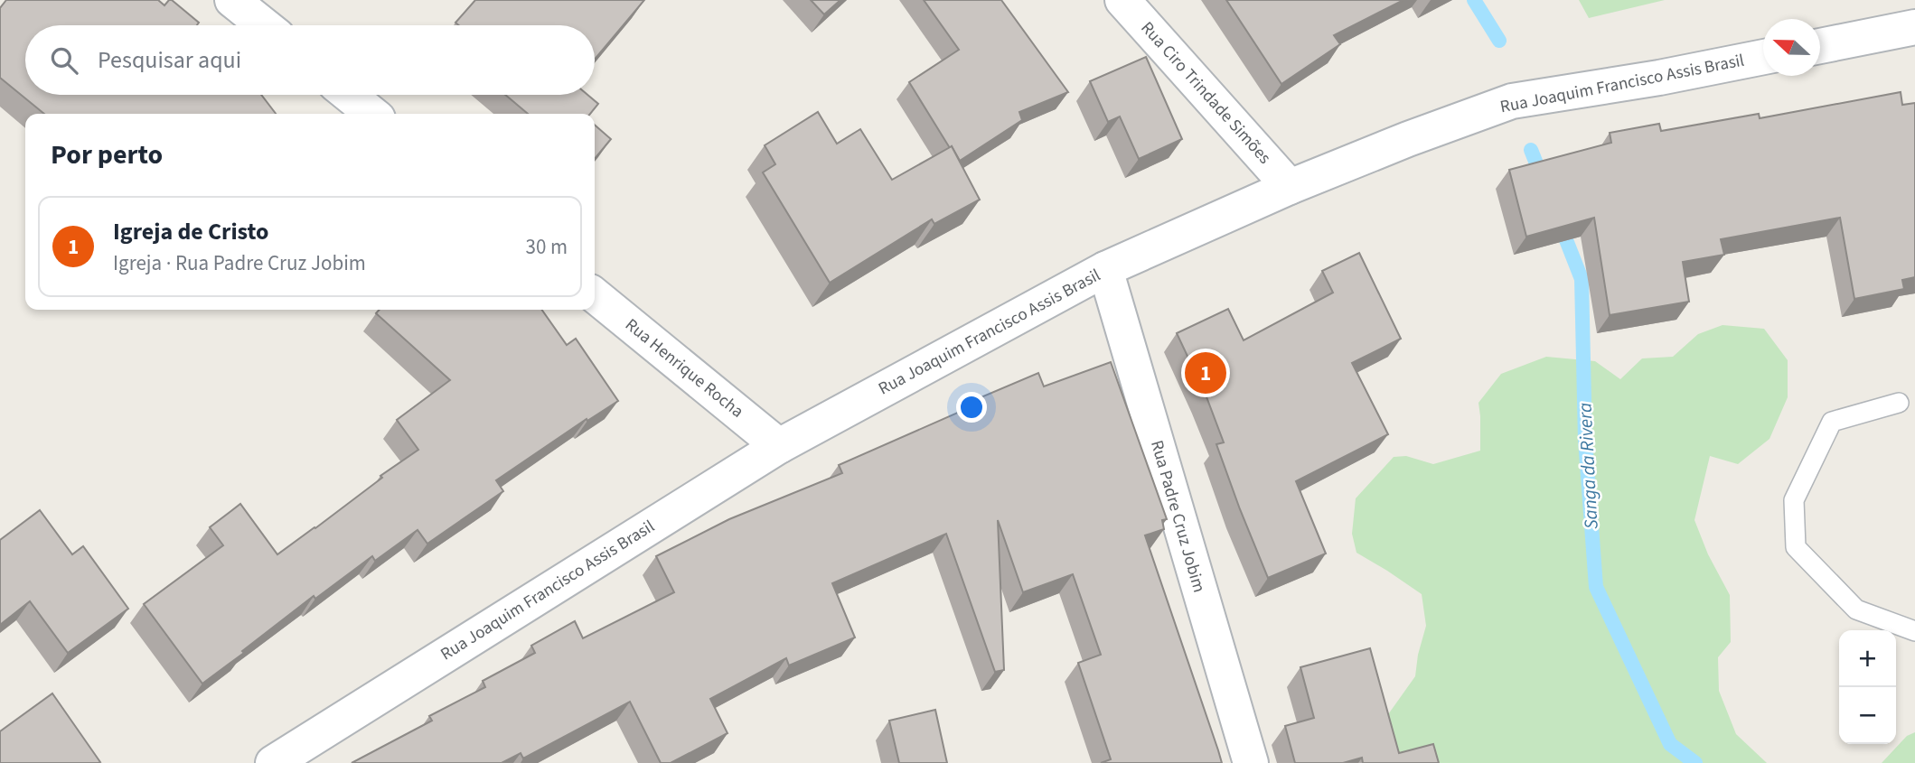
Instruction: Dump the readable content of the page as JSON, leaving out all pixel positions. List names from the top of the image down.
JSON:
{
  "streets": {
    "street": [
      "Rua Joaquim Francisco Assis Brasil",
      "Rua Ciro Trindade Simões",
      "Rua Henrique Rocha",
      "Rua Padre Cruz Jobim"
    ]
  },
  "crossings": [
    ["Rua Joaquim Francisco Assis Brasil", "Rua Ciro Trindade Simões"],
    ["Rua Joaquim Francisco Assis Brasil", "Rua Henrique Rocha"],
    ["Rua Joaquim Francisco Assis Brasil", "Rua Padre Cruz Jobim"]
  ],
  "water": ["Sanga da Rivera"],
  "north": "left",
  "page": {
    "search": "Pesquisar aqui",
    "heading": "Por perto",
    "list": [
      {
        "mark": "1",
        "name": "Igreja de Cristo",
        "note": "Igreja · Rua Padre Cruz Jobim",
        "value": "30 m"
      }
    ],
    "pins": "1",
    "map_buttons": ["+", "−"]
  }
}
